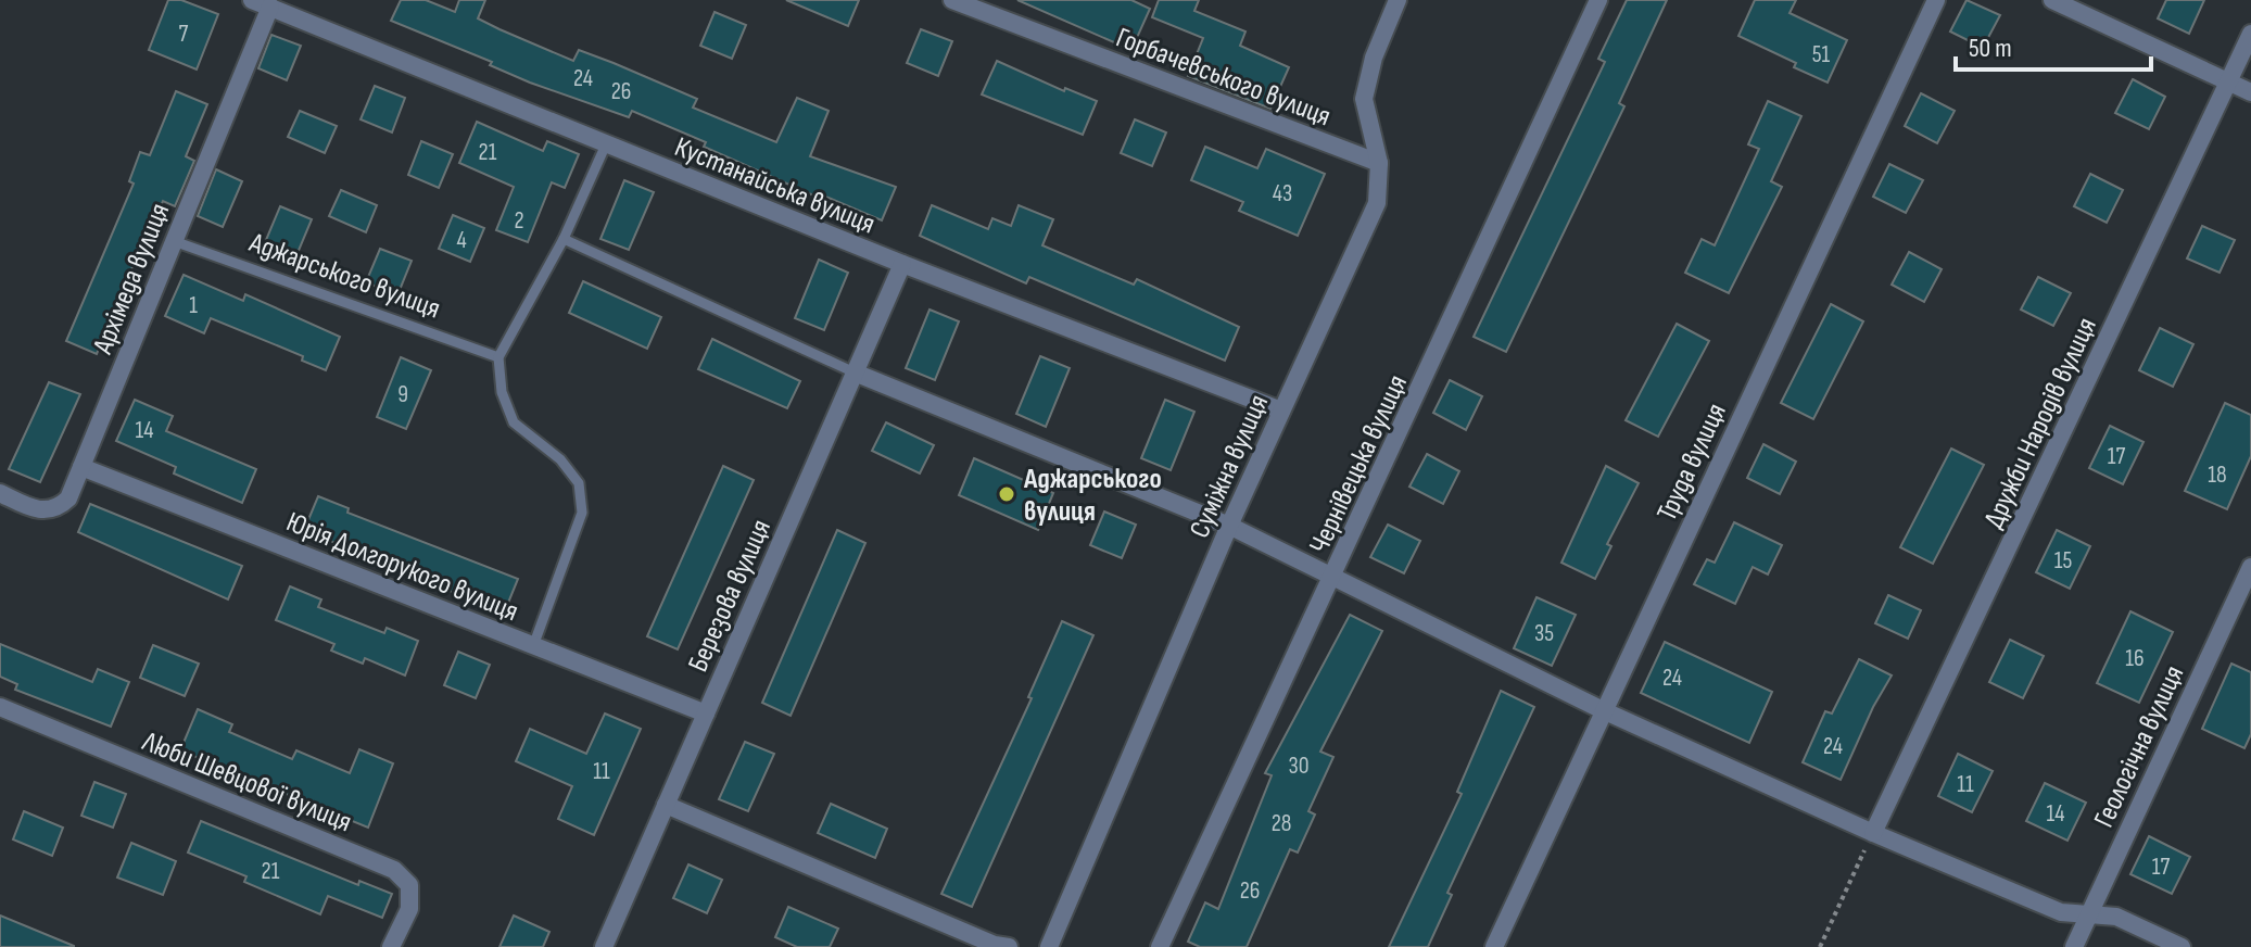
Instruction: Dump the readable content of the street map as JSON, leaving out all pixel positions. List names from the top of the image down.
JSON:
{
  "streets": {
    "street": [
      "Горбачевського вулиця",
      "Кустанайська вулиця",
      "Архімеда вулиця",
      "Дружби Народів вулиця",
      "Труда вулиця",
      "Чернівецька вулиця",
      "Суміжна вулиця",
      "Юрія Долгорукого вулиця",
      "Березова вулиця",
      "Геологічна вулиця",
      "Люби Шевцової вулиця"
    ],
    "lane": ["Аджарського вулиця"]
  },
  "crossings": [
    ["Горбачевського вулиця", "Суміжна вулиця"],
    ["Кустанайська вулиця", "Архімеда вулиця"],
    ["Кустанайська вулиця", "Суміжна вулиця"],
    ["Кустанайська вулиця", "Березова вулиця"],
    ["Аджарського вулиця", "Архімеда вулиця"],
    ["Архімеда вулиця", "Юрія Долгорукого вулиця"],
    ["Юрія Долгорукого вулиця", "Березова вулиця"]
  ],
  "places": ["Аджарського вулиця"],
  "house_numbers": [
    "7",
    "51",
    "24",
    "26",
    "21",
    "43",
    "2",
    "4",
    "1",
    "9",
    "14",
    "17",
    "18",
    "15",
    "35",
    "16",
    "24",
    "24",
    "30",
    "11",
    "11",
    "14",
    "28",
    "17",
    "21",
    "26"
  ],
  "scale_bar": "50 m"
}
